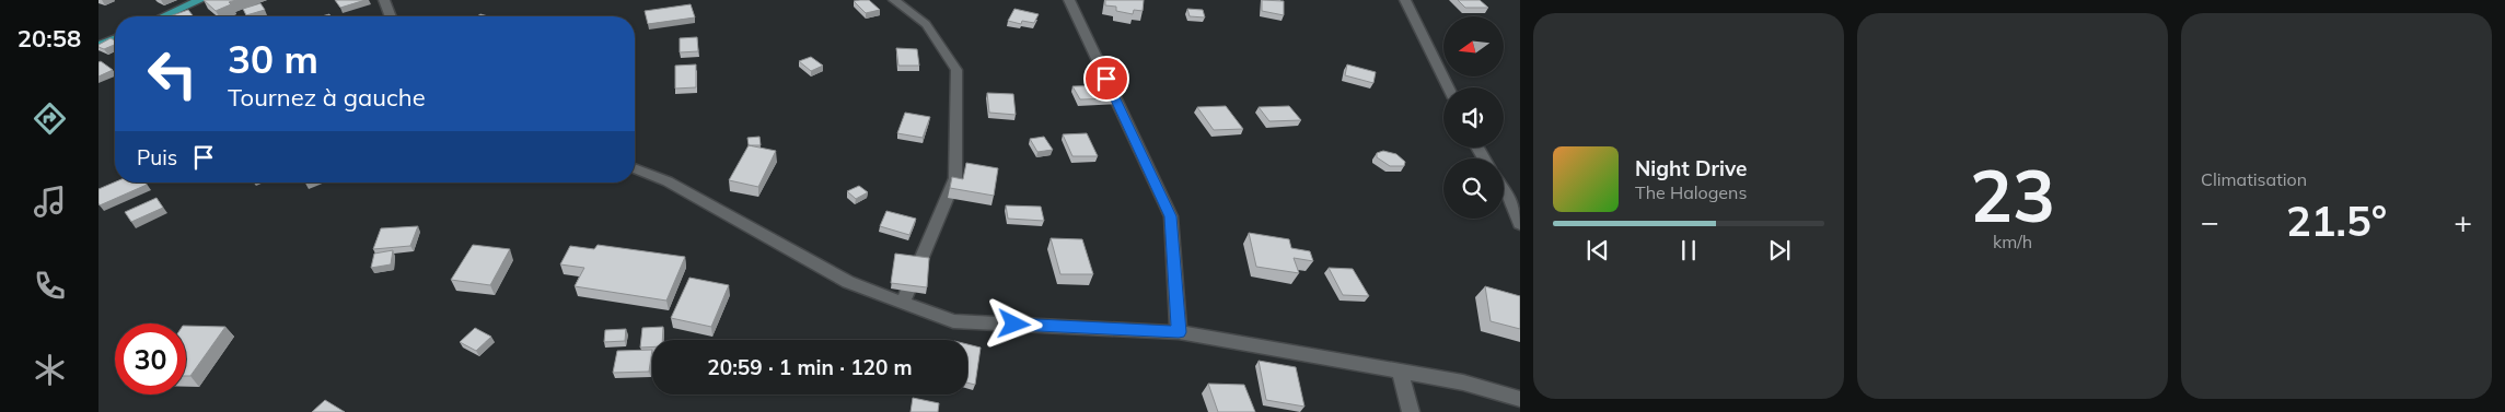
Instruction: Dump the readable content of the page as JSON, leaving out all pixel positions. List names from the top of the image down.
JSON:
{
  "north": "left",
  "page": {
    "tabs": "20:58",
    "tile": [
      ["23", "km/h"],
      "Climatisation"
    ],
    "turn": ["30 m", "Tournez à gauche"],
    "then": "Puis",
    "song": ["Night Drive", "The Halogens"],
    "heat": ["−", "21.5°", "+"],
    "limit": "30",
    "trip": "20:59 · 1 min · 120 m"
  }
}
